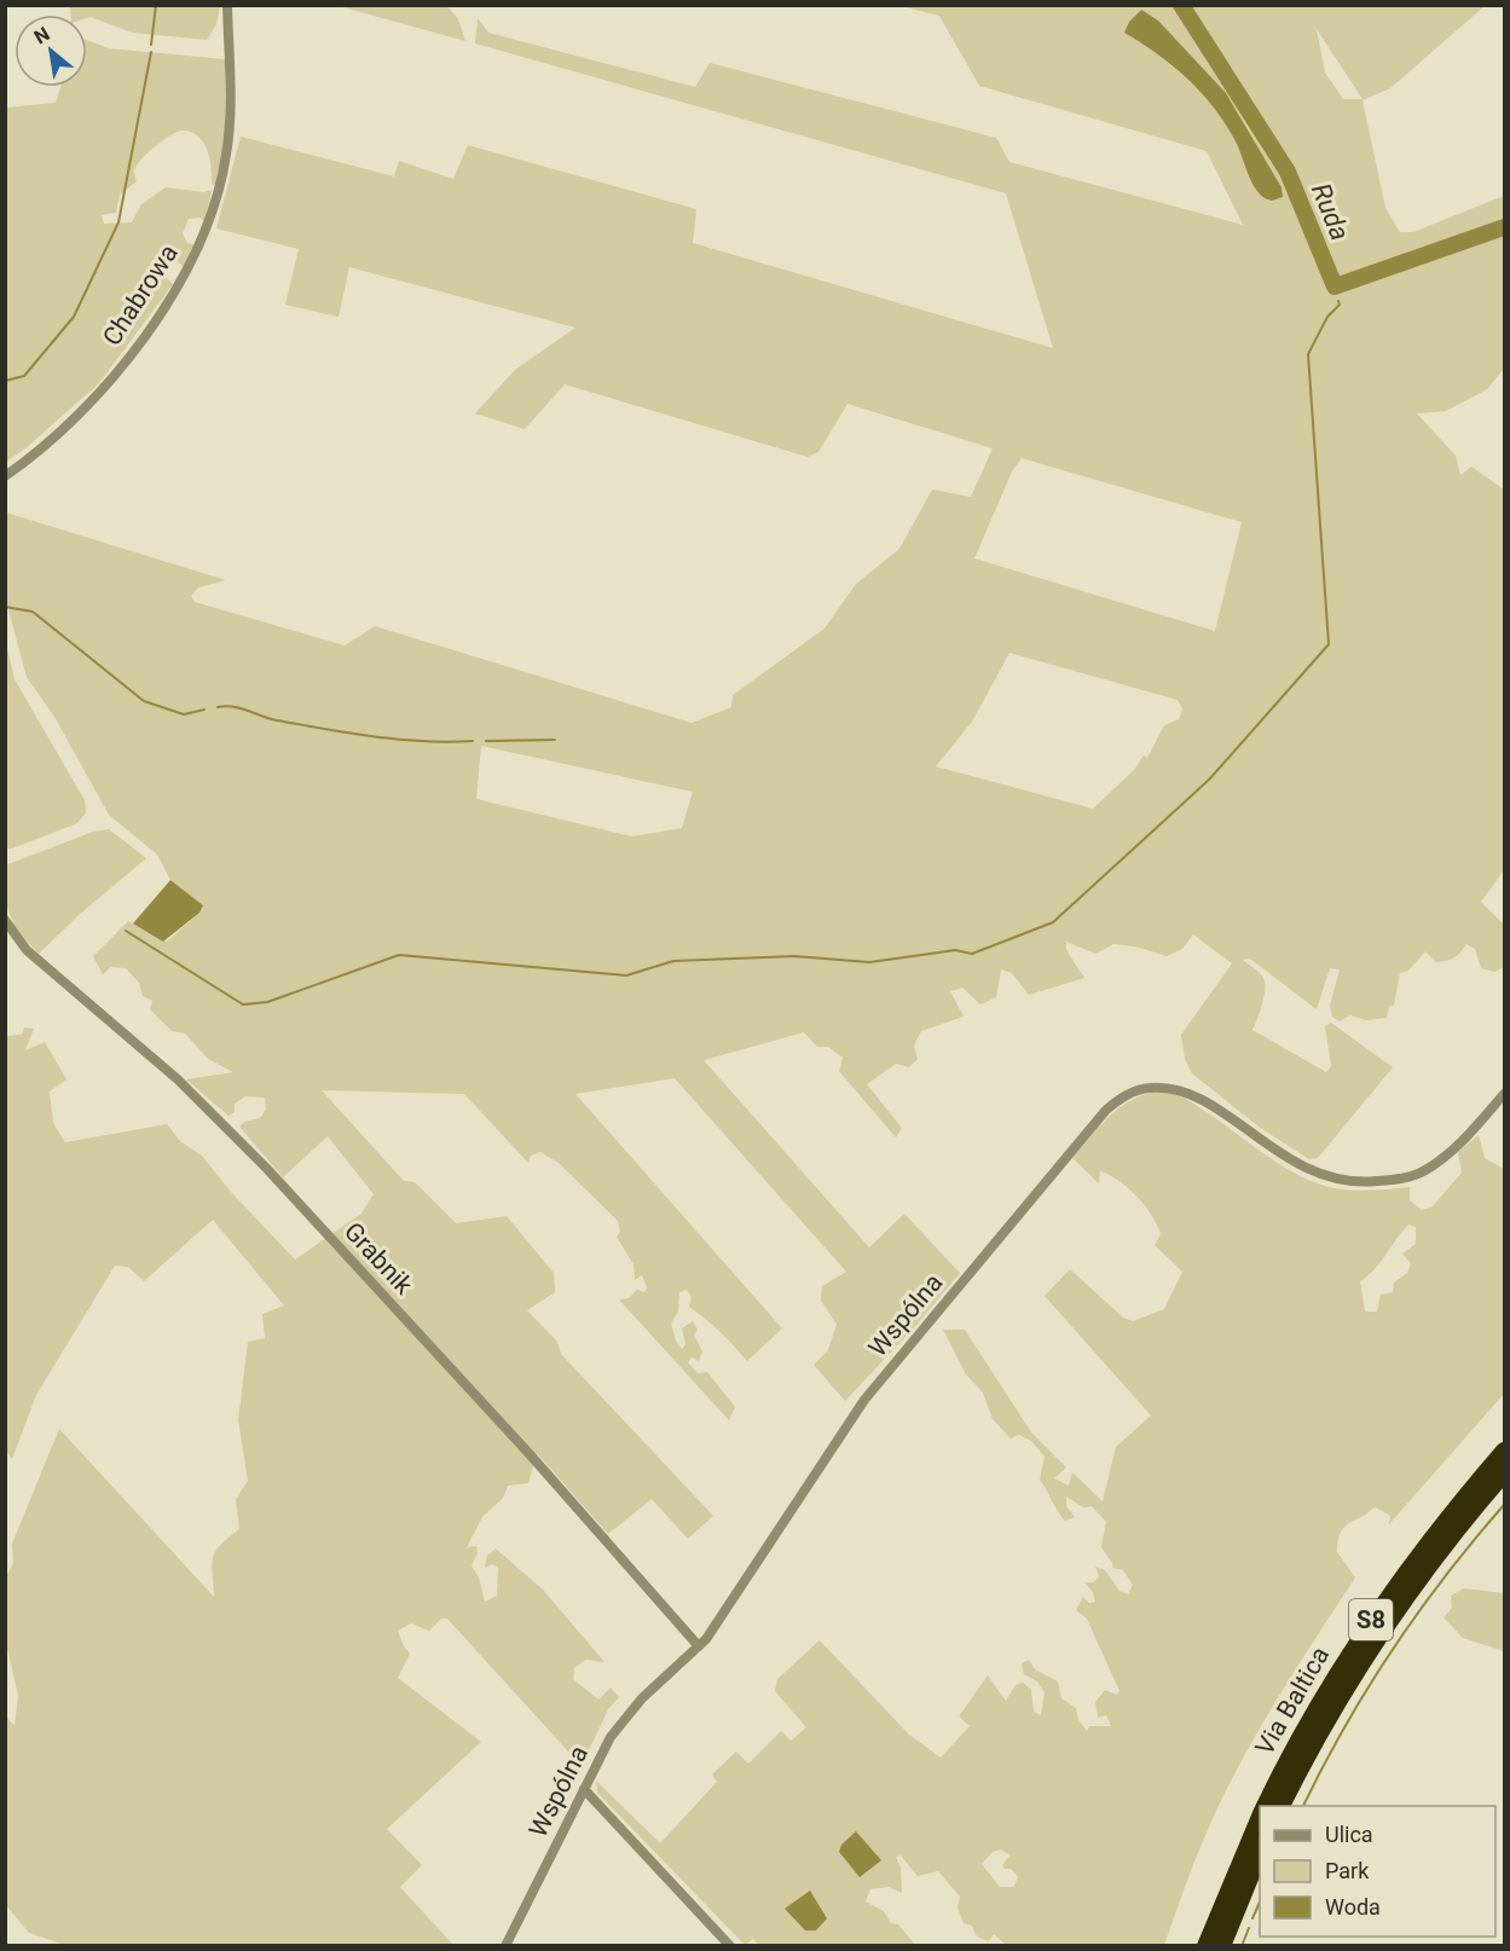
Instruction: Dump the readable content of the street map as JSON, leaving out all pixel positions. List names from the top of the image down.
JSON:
{
  "streets": {
    "highway": ["S8", "Via Baltica"],
    "street": ["Chabrowa", "Grabnik", "Wspólna"]
  },
  "crossings": [
    ["Grabnik", "Wspólna"]
  ],
  "water": ["Ruda"],
  "legend": ["Ulica", "Park", "Woda"],
  "north": "top left"
}
